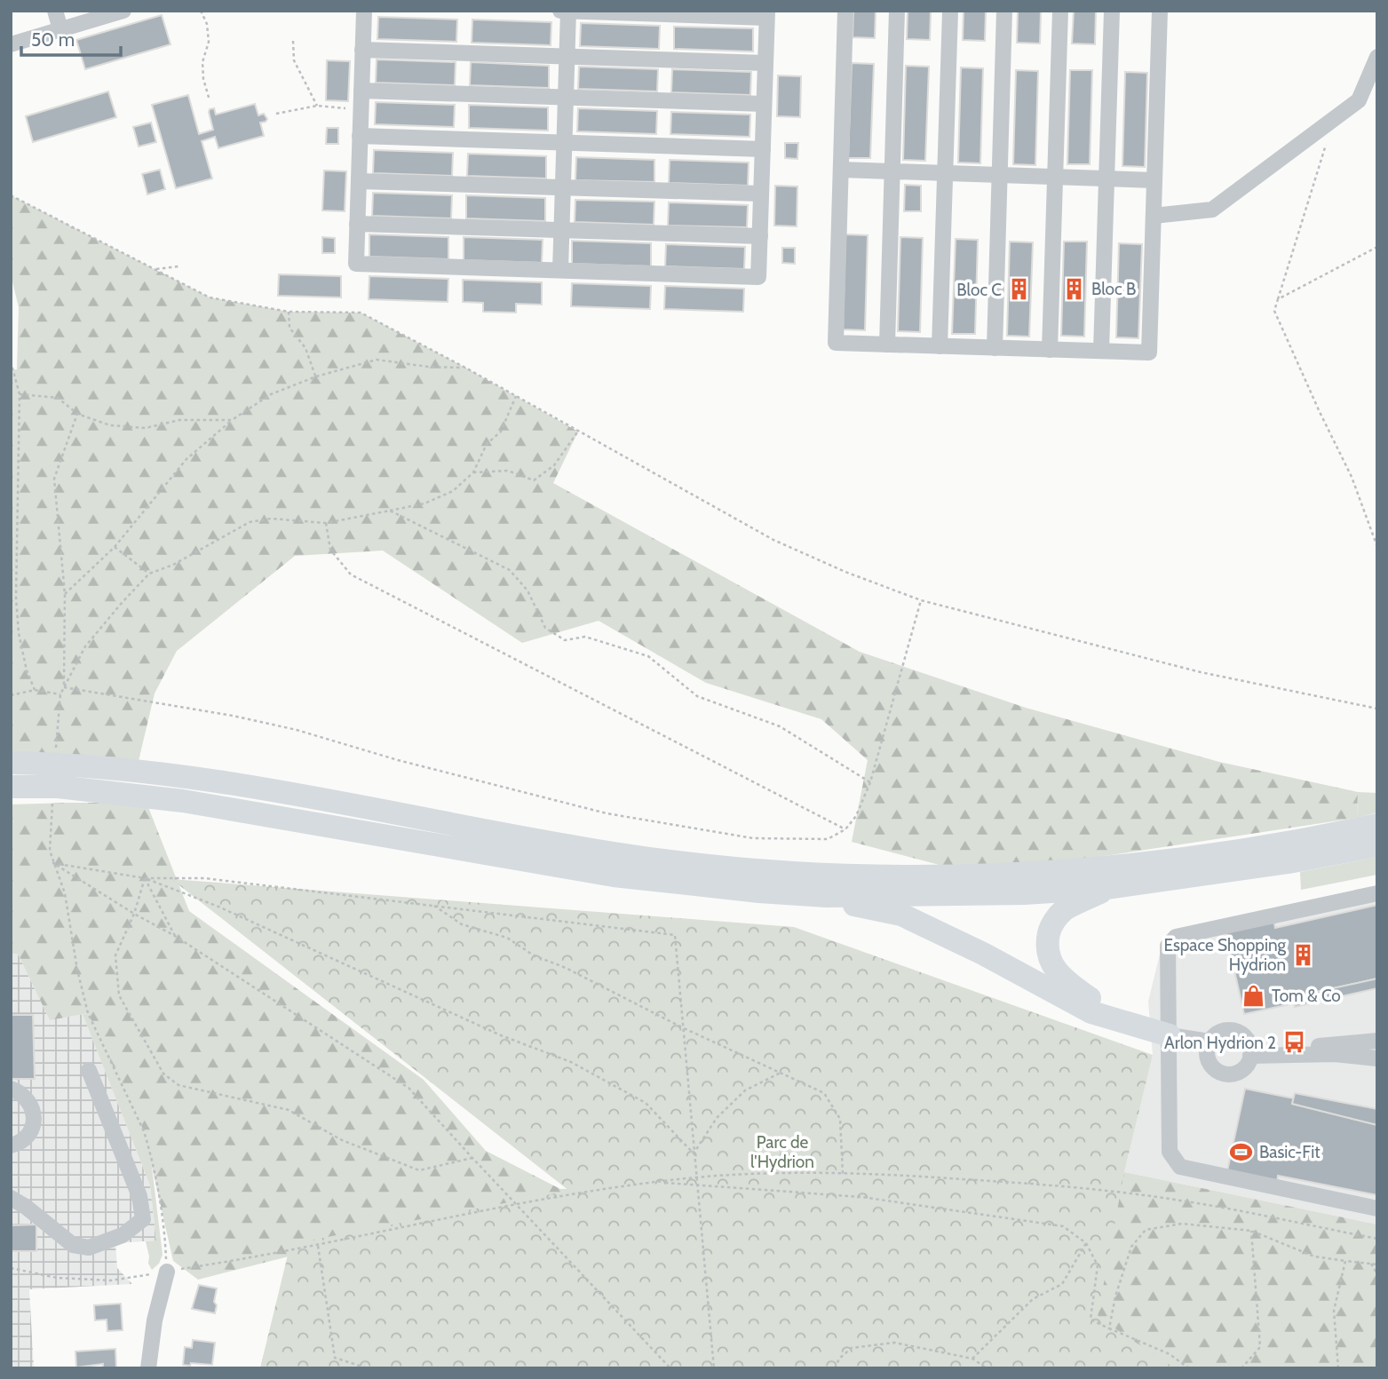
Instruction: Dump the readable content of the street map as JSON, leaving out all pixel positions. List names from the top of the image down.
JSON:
{
  "parks": ["Parc de l'Hydrion"],
  "places": {
    "building": ["Bloc B", "Bloc C", "Espace Shopping Hydrion"],
    "shop": ["Tom & Co"],
    "bus stop": ["Arlon Hydrion 2"],
    "sports": ["Basic-Fit"]
  },
  "scale_bar": "50 m"
}
